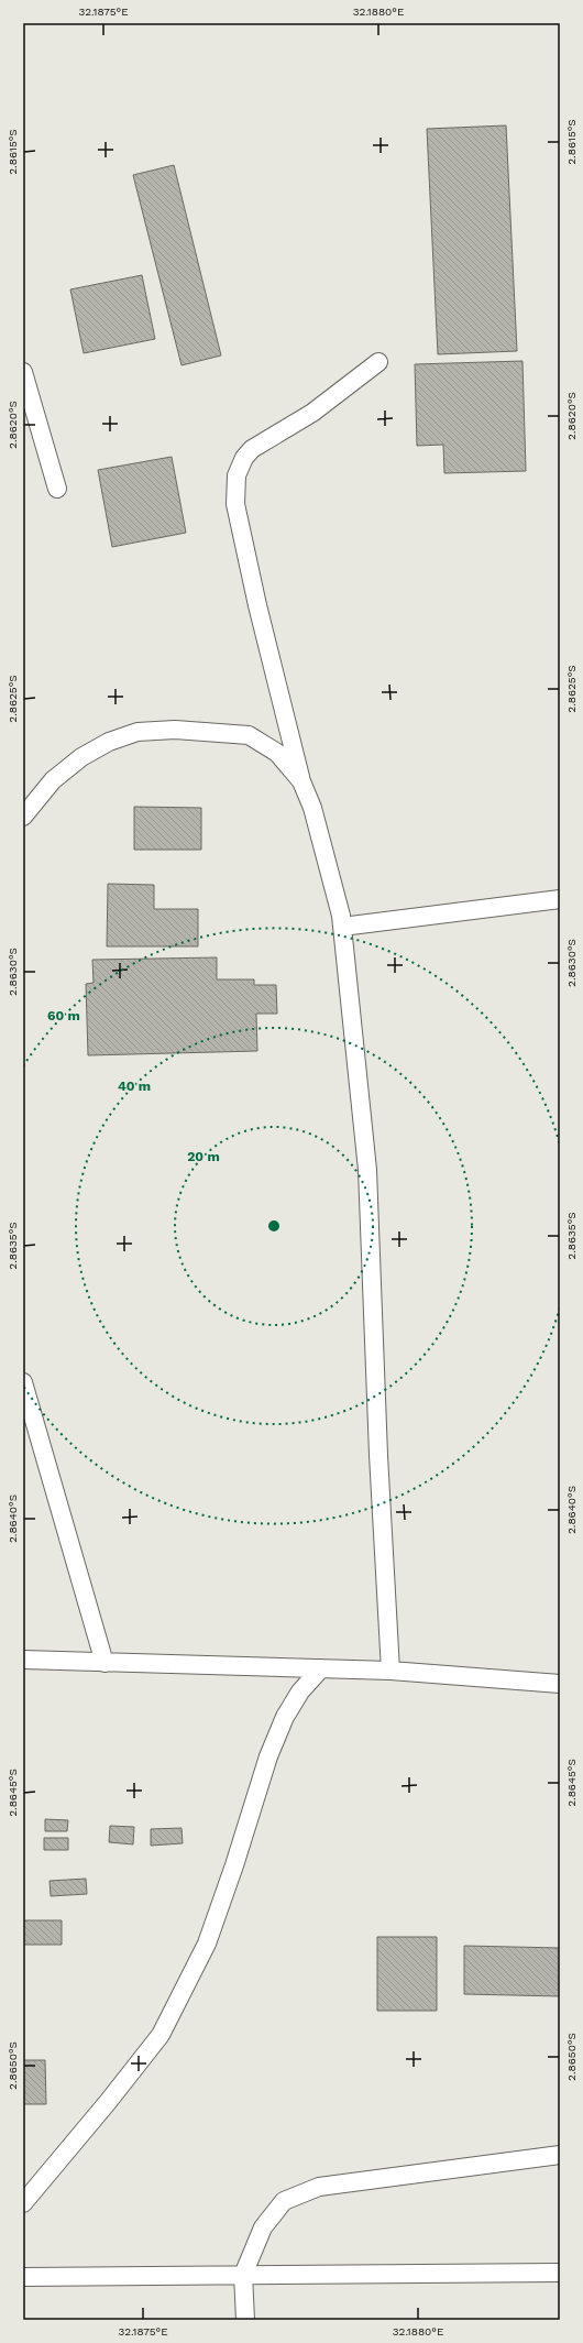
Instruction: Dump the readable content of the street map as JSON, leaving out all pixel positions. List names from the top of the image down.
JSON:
{
  "coordinates": [
    "32.1875°E",
    "32.1880°E",
    "2.8615°S",
    "2.8620°S",
    "2.8625°S",
    "2.8630°S",
    "2.8635°S",
    "2.8640°S",
    "2.8645°S",
    "2.8650°S"
  ],
  "rings": ["60 m", "40 m", "20 m"]
}
